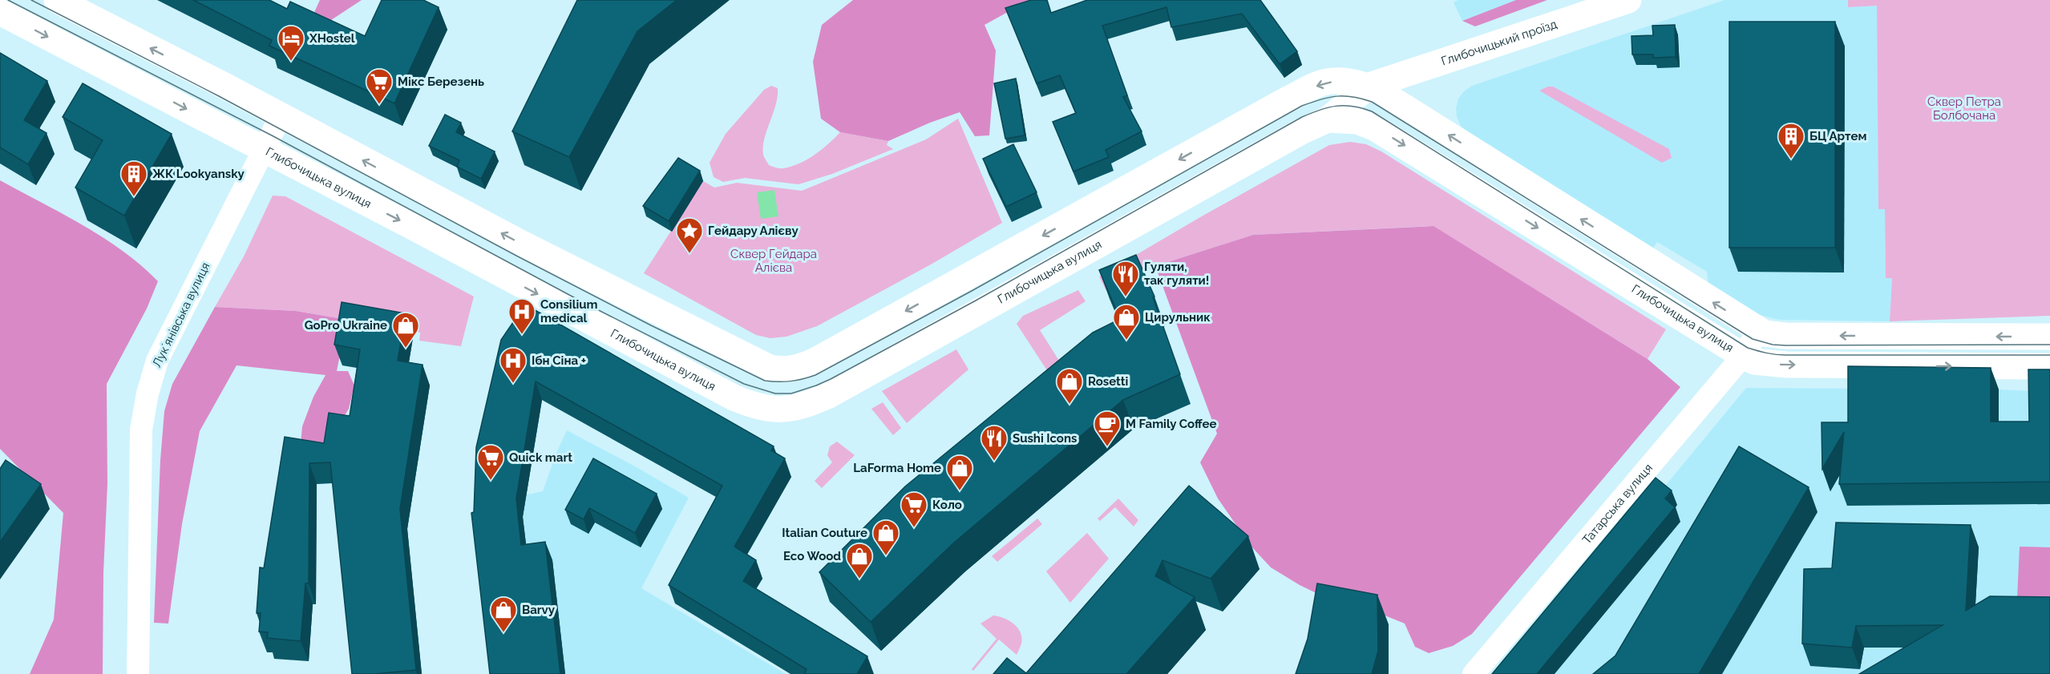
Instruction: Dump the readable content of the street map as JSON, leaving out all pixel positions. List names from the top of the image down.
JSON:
{
  "streets": {
    "main road": ["Глибочицький проїзд", "Глибочицька вулиця"],
    "street": ["Лукʼянівська вулиця", "Татарська вулиця"]
  },
  "crossings": [
    ["Глибочицький проїзд", "Глибочицька вулиця"],
    ["Глибочицька вулиця", "Лукʼянівська вулиця"],
    ["Глибочицька вулиця", "Татарська вулиця"]
  ],
  "parks": ["Сквер Петра Болбочана", "Сквер Гейдара Алієва"],
  "places": {
    "hotel": ["XHostel"],
    "supermarket": ["Мікс Березень", "Quick mart", "Коло"],
    "building": ["БЦ Артем", "ЖК Lookyansky"],
    "place": ["Гейдару Алієву"],
    "restaurant": ["Гуляти, так гуляти!", "Sushi Icons"],
    "hospital": ["Consilium medical", "Ібн Сіна +"],
    "shop": [
      "Цирульник",
      "GoPro Ukraine",
      "Rosetti",
      "LaForma Home",
      "Italian Couture",
      "Eco Wood",
      "Barvy"
    ],
    "cafe": ["M Family Coffee"]
  }
}
